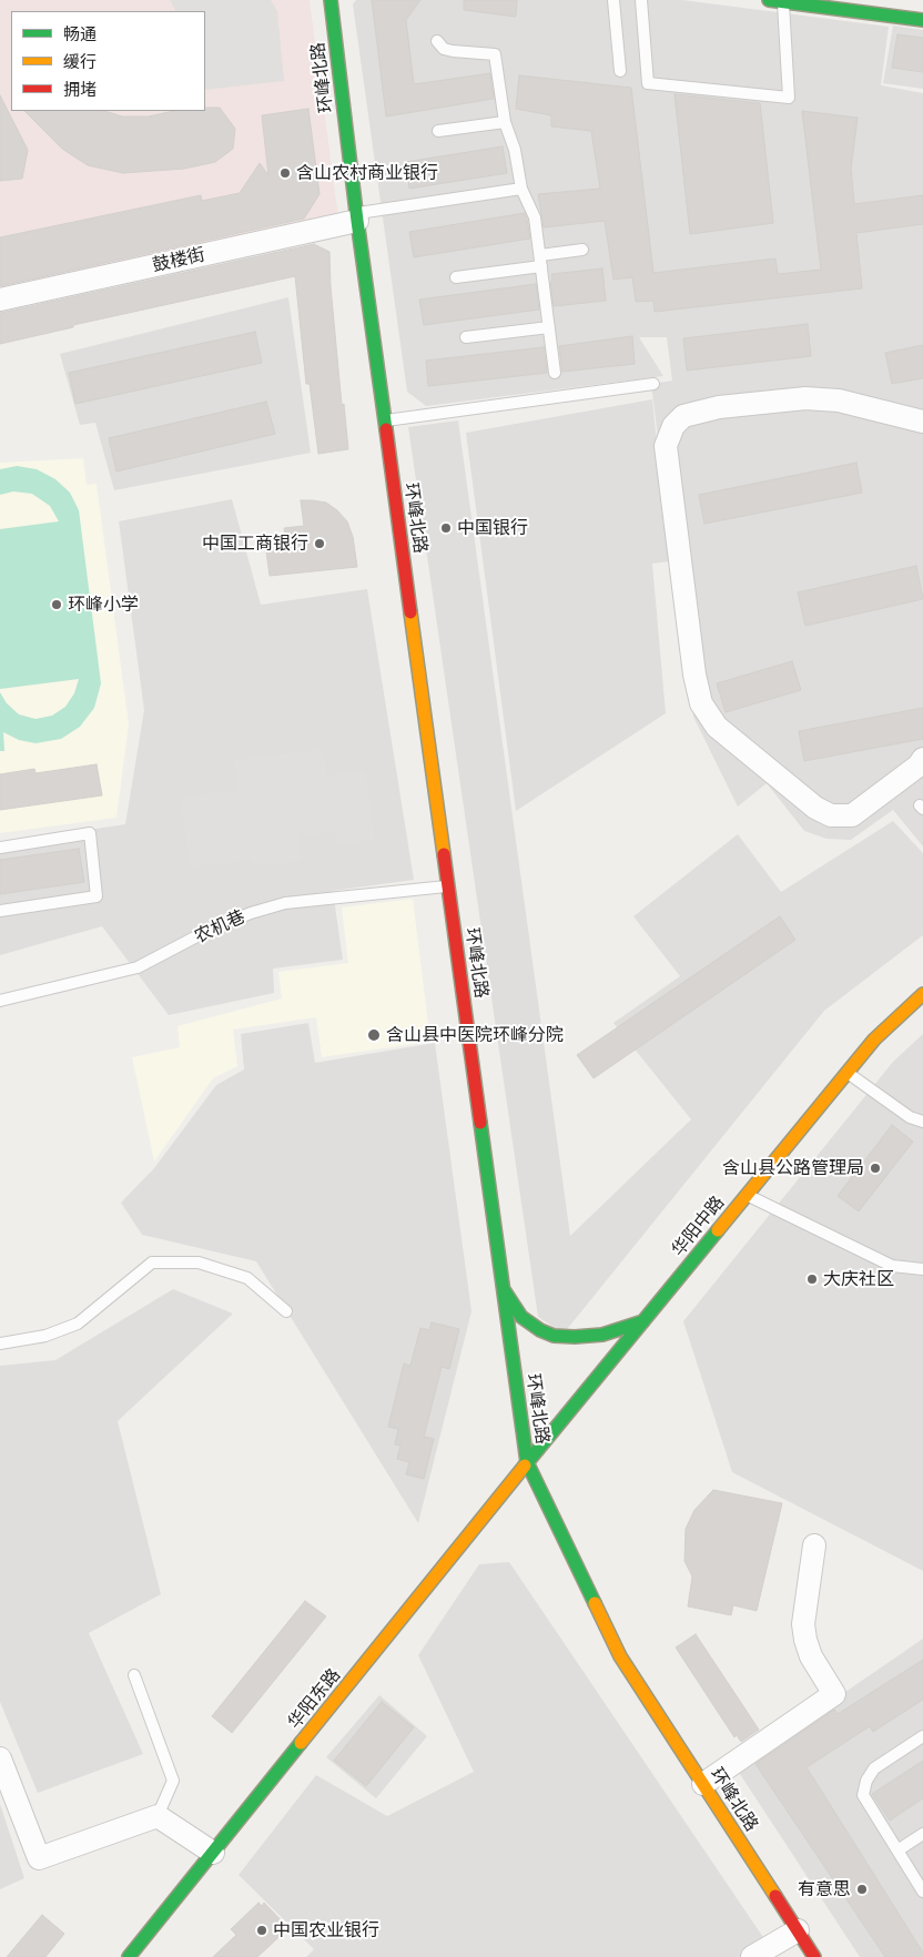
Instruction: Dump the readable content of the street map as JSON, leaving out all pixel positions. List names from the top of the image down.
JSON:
{
  "streets": {
    "main road": ["环峰北路", "华阳中路", "华阳东路"],
    "street": ["鼓楼街"],
    "lane": ["农机巷"]
  },
  "crossings": [
    ["环峰北路", "鼓楼街"],
    ["环峰北路", "农机巷"],
    ["环峰北路", "华阳中路"],
    ["环峰北路", "华阳东路"],
    ["华阳中路", "华阳东路"]
  ],
  "places": [
    "含山农村商业银行",
    "中国银行",
    "中国工商银行",
    "环峰小学",
    "含山县中医院环峰分院",
    "含山县公路管理局",
    "大庆社区",
    "有意思",
    "中国农业银行"
  ],
  "legend": ["畅通", "缓行", "拥堵"]
}
